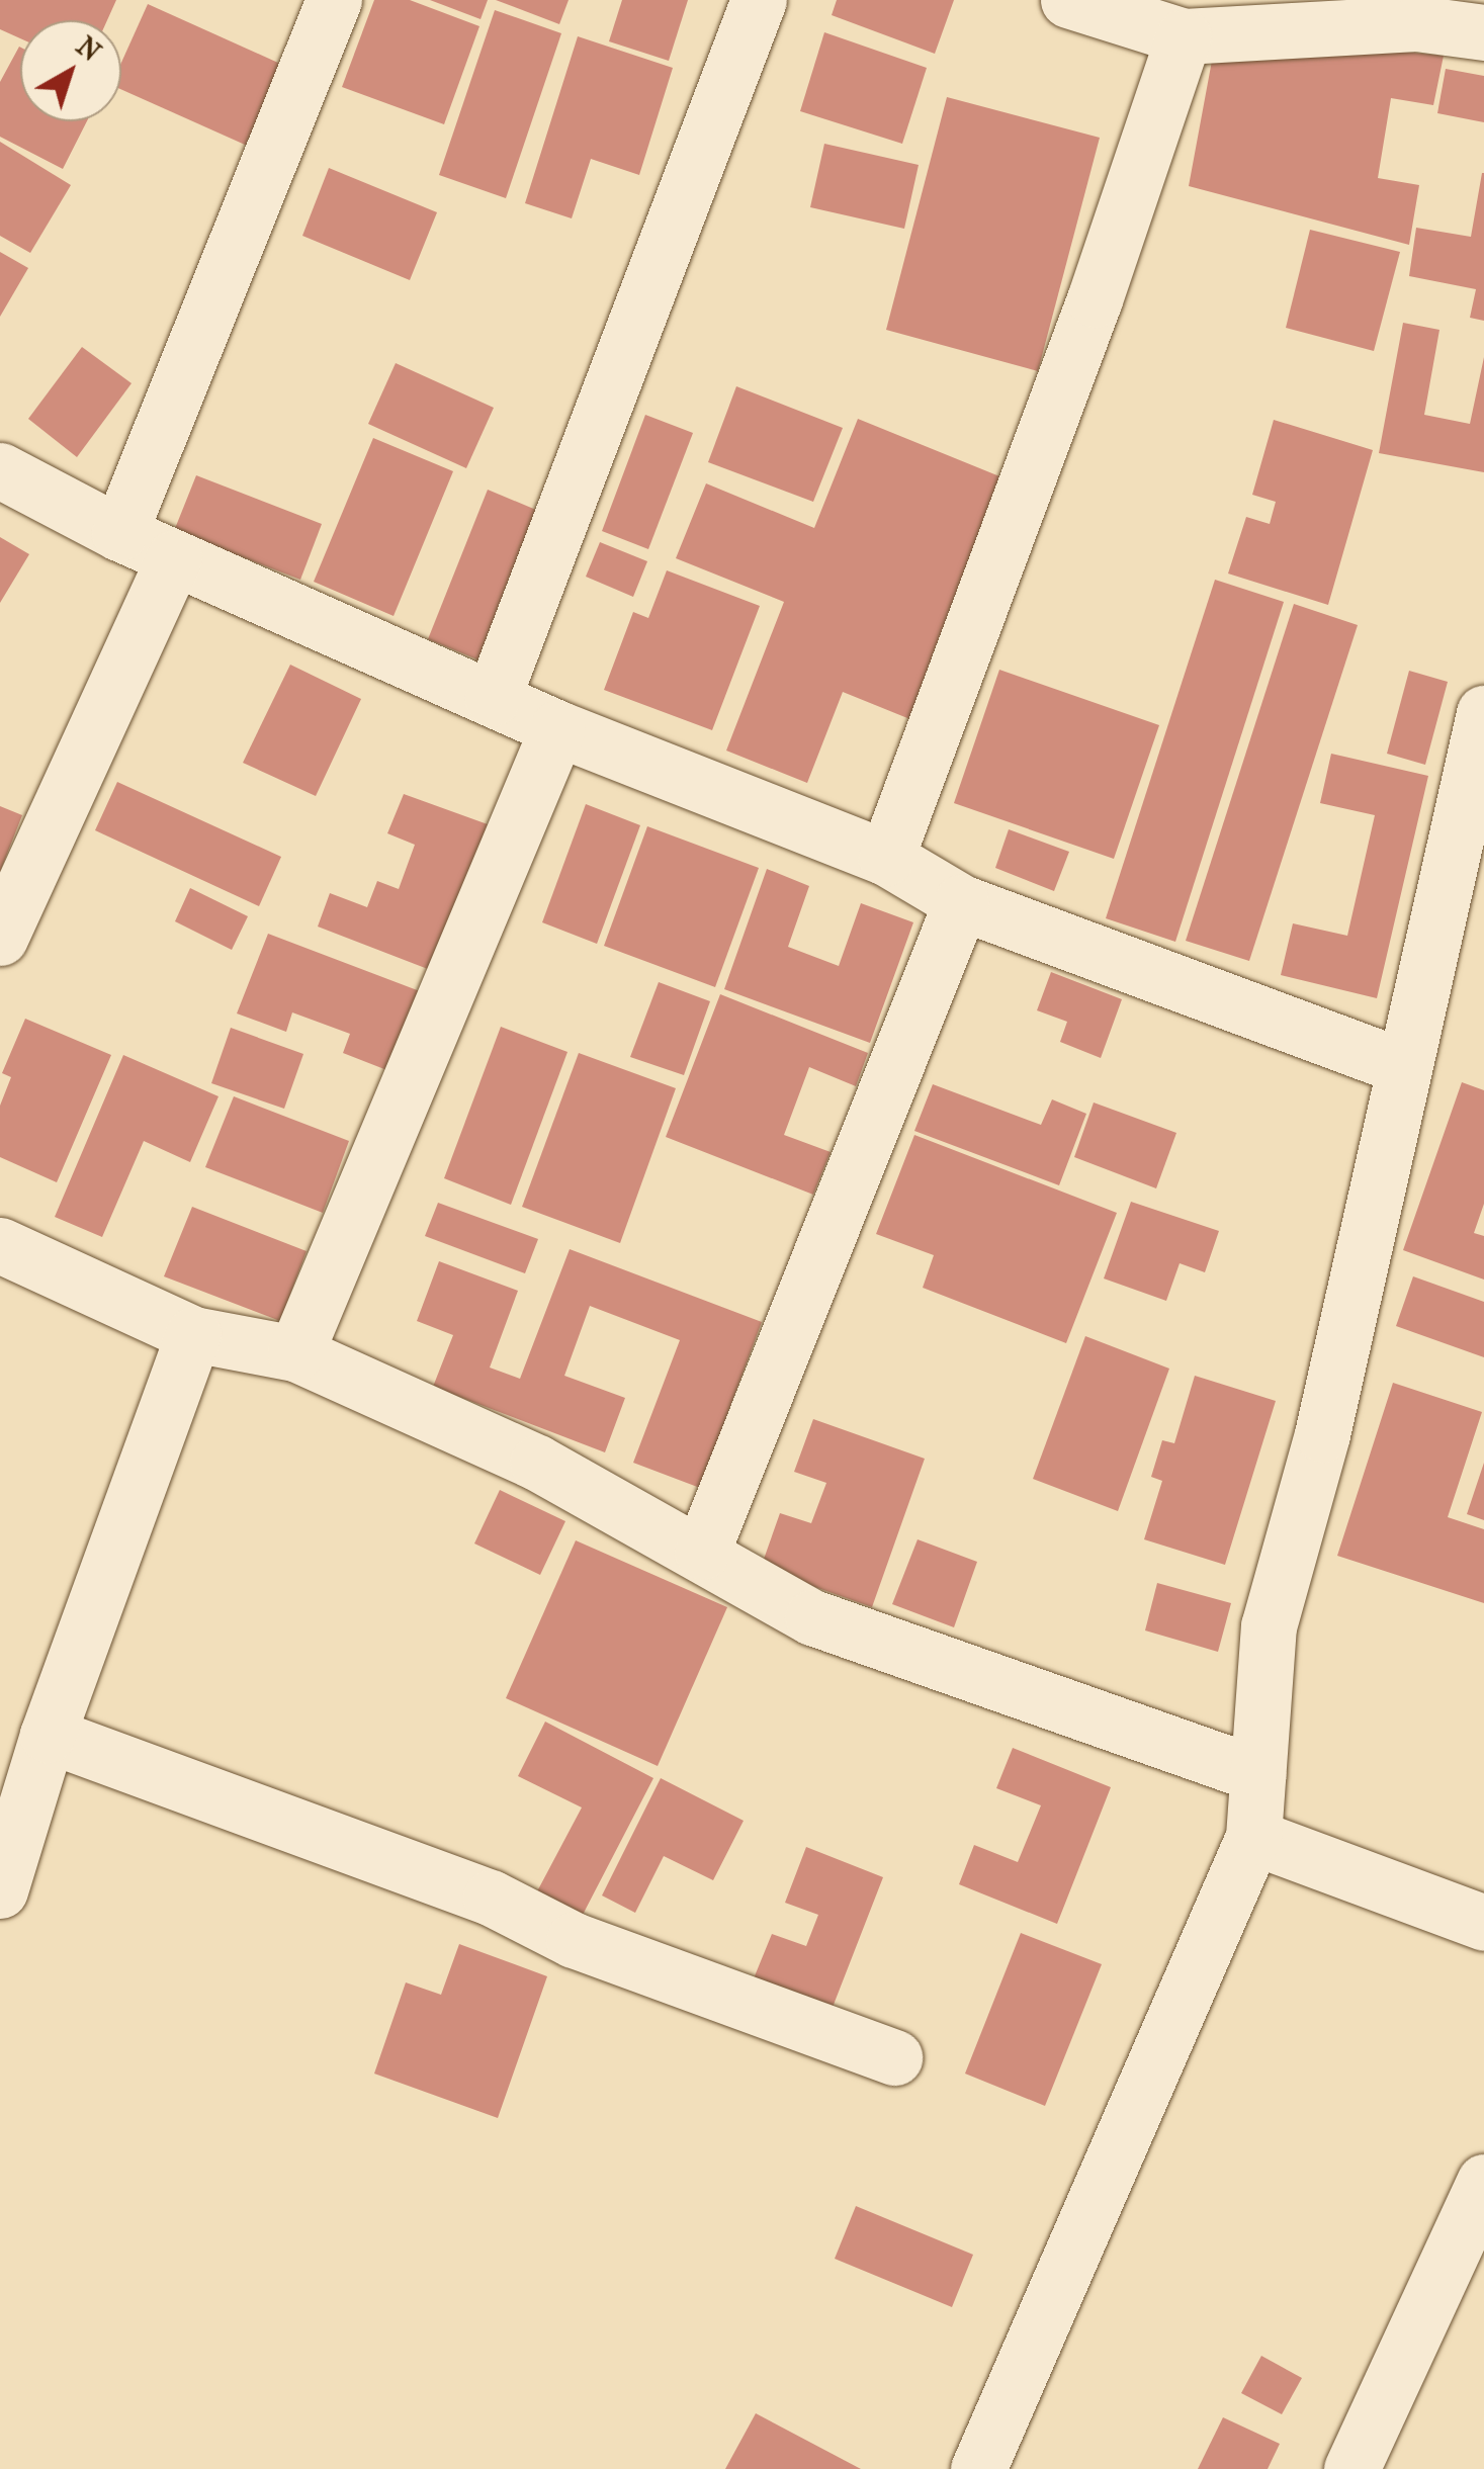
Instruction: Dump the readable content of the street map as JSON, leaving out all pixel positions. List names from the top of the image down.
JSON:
{
  "north": "top right"
}
